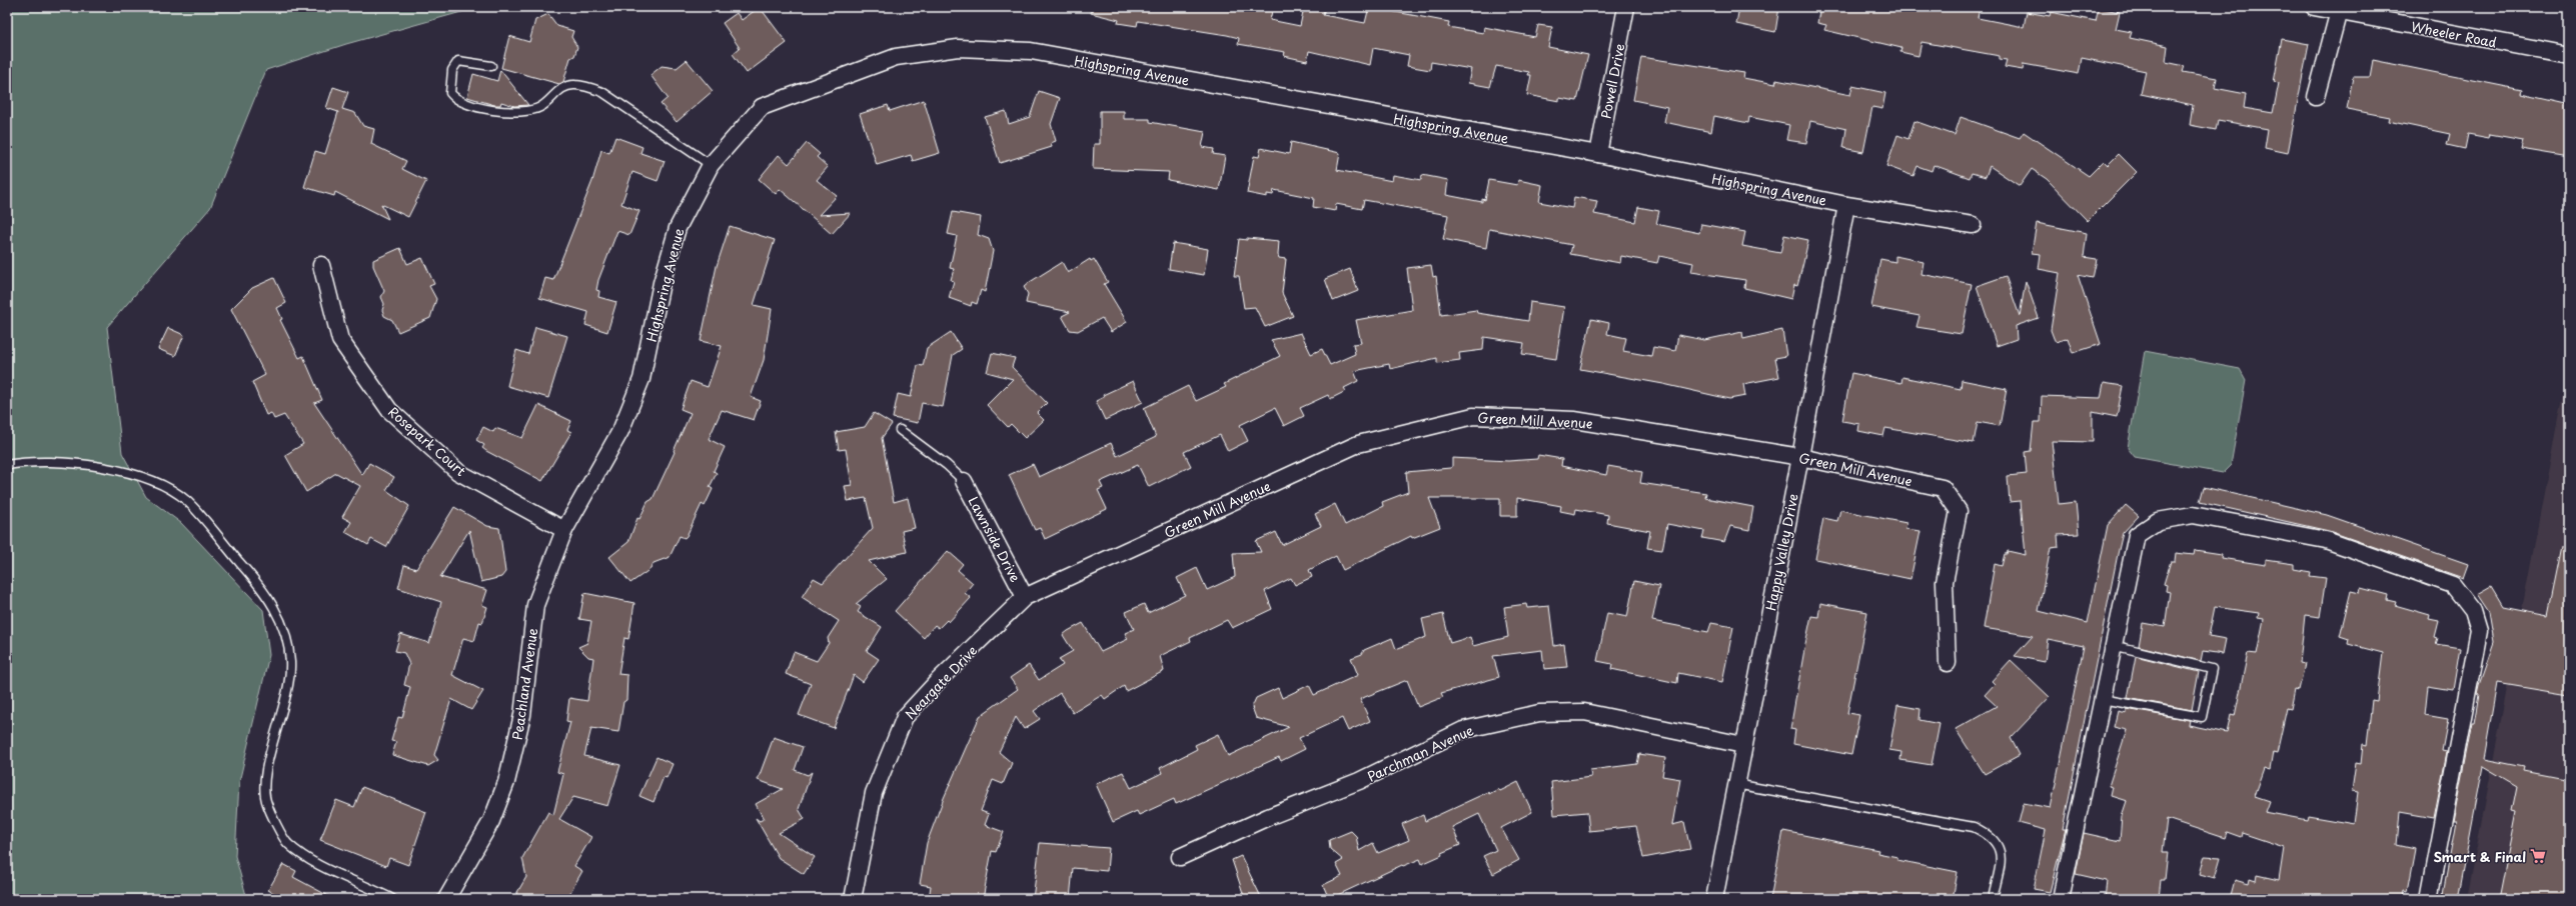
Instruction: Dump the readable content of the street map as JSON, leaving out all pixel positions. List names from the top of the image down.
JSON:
{
  "streets": {
    "street": [
      "Wheeler Road",
      "Highspring Avenue",
      "Powell Drive",
      "Green Mill Avenue",
      "Rosepark Court",
      "Lawnside Drive",
      "Happy Valley Drive",
      "Neargate Drive",
      "Peachland Avenue",
      "Parchman Avenue"
    ]
  },
  "crossings": [
    ["Highspring Avenue", "Powell Drive"],
    ["Highspring Avenue", "Rosepark Court"],
    ["Highspring Avenue", "Happy Valley Drive"],
    ["Highspring Avenue", "Peachland Avenue"],
    ["Green Mill Avenue", "Lawnside Drive"],
    ["Green Mill Avenue", "Happy Valley Drive"],
    ["Green Mill Avenue", "Neargate Drive"],
    ["Rosepark Court", "Peachland Avenue"],
    ["Lawnside Drive", "Neargate Drive"],
    ["Happy Valley Drive", "Parchman Avenue"]
  ],
  "places": {
    "supermarket": ["Smart & Final"]
  }
}
